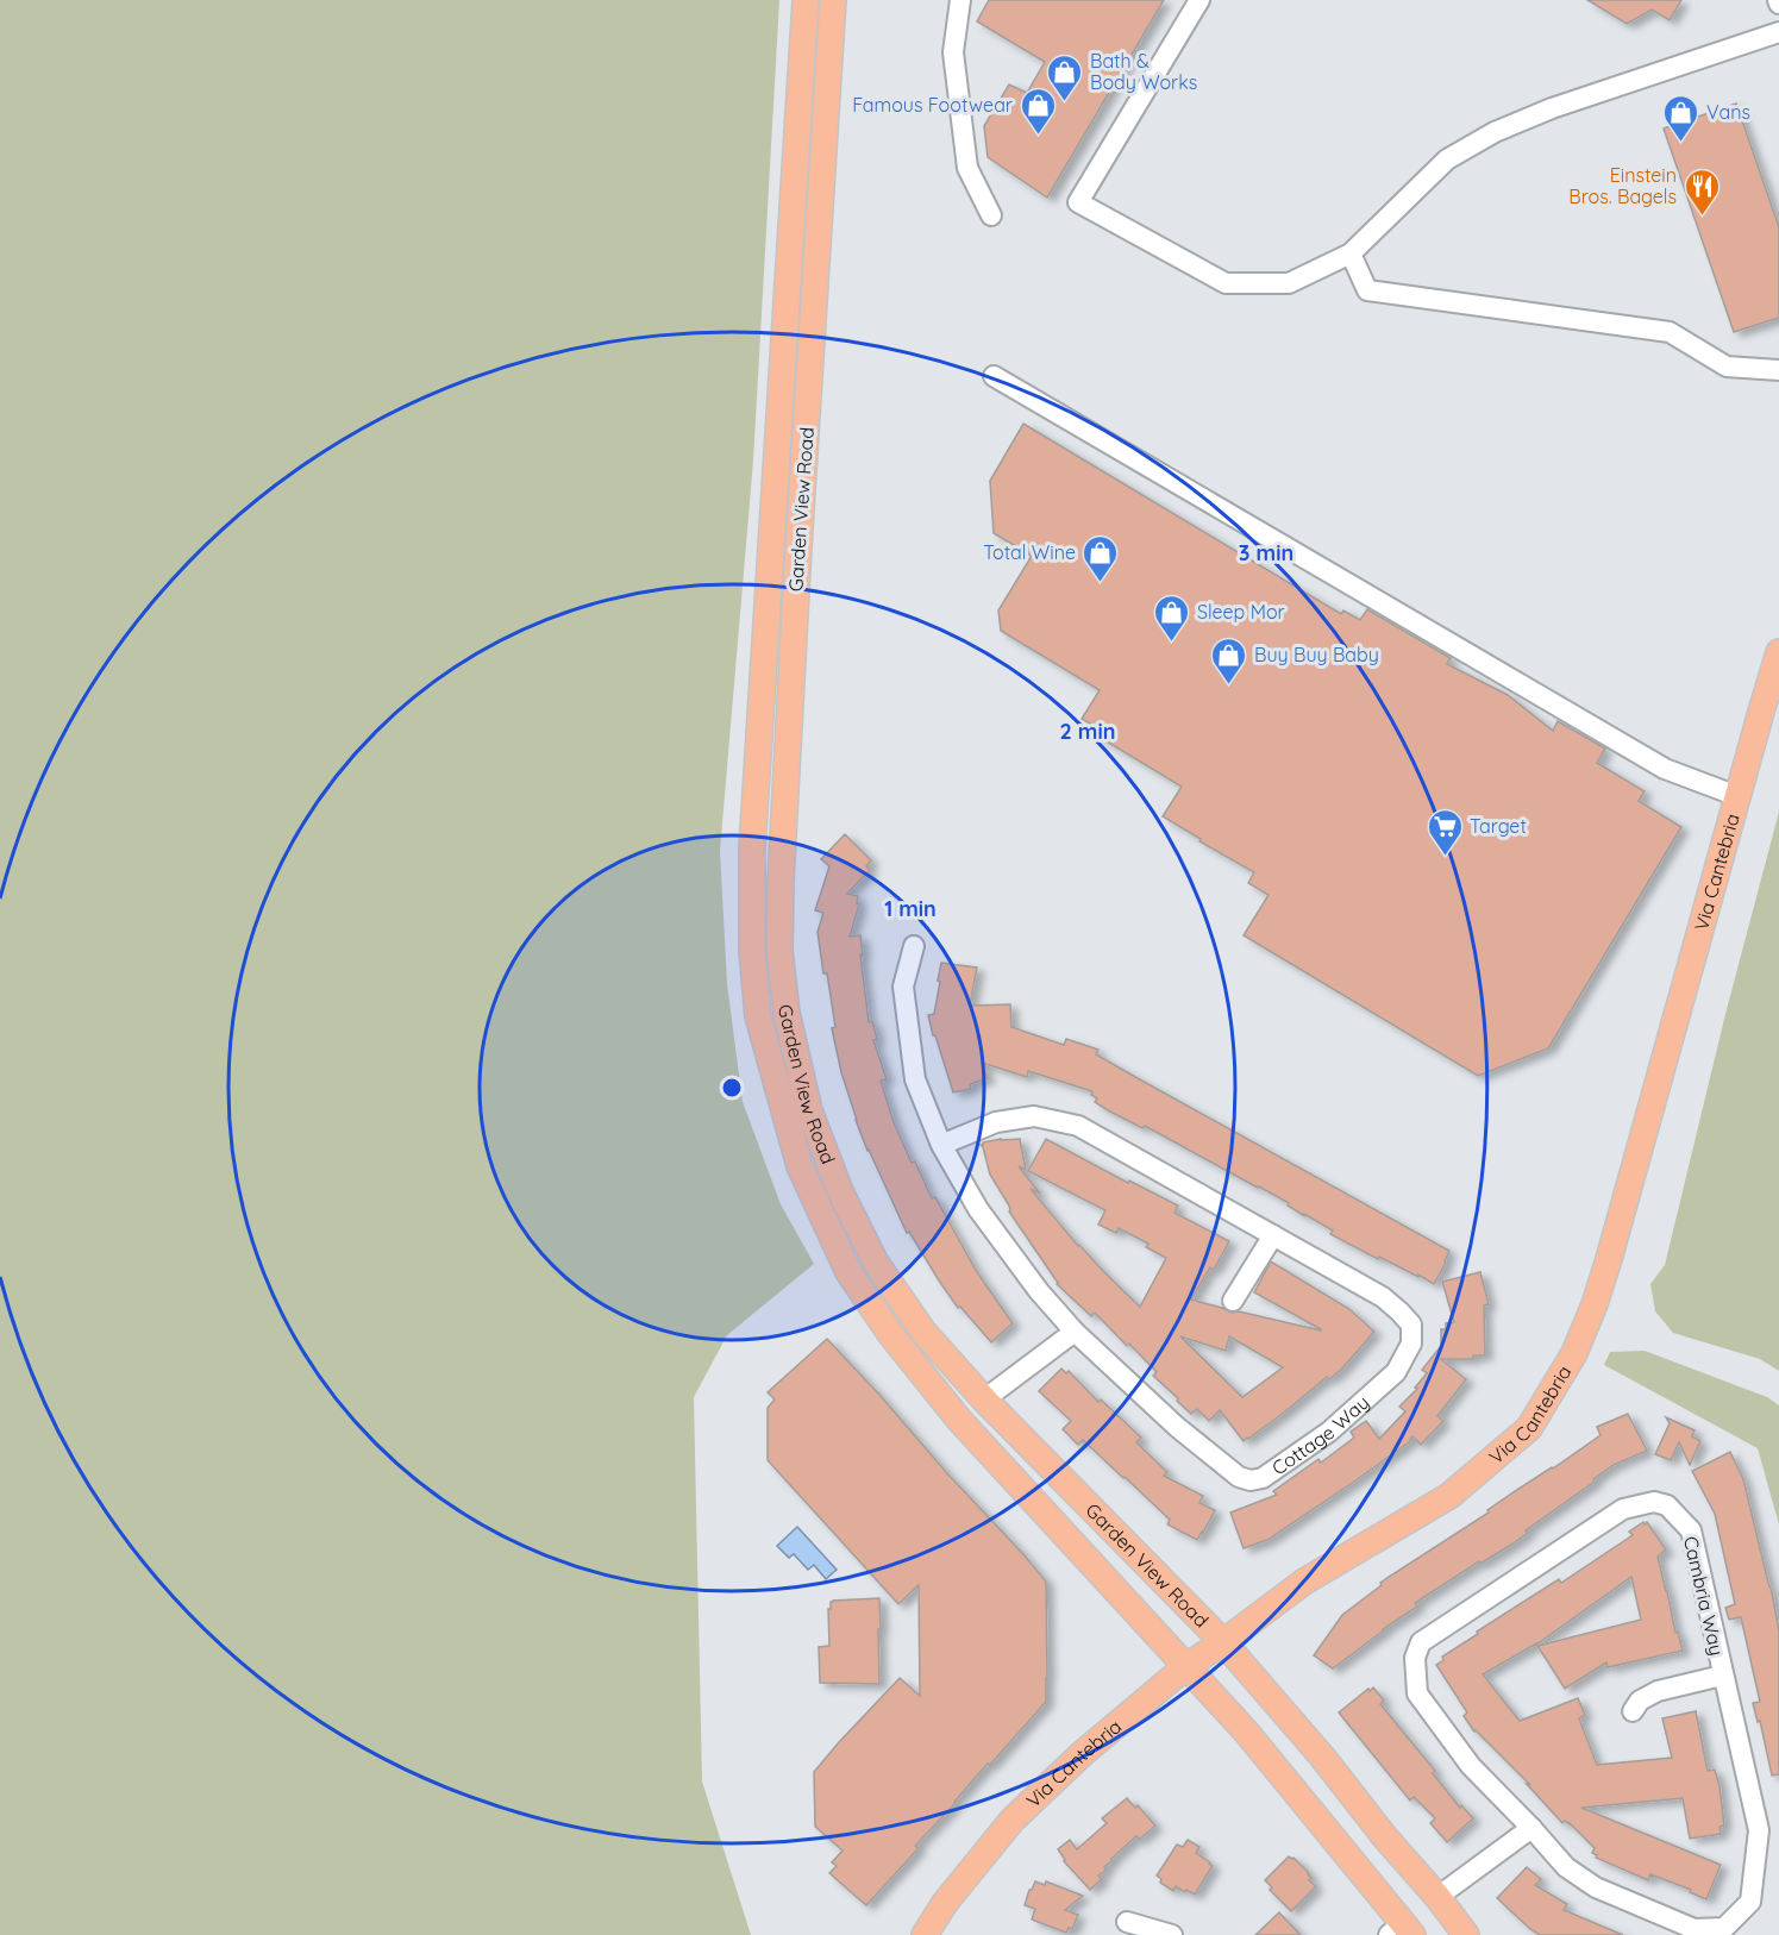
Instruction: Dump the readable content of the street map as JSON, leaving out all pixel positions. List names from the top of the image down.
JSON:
{
  "streets": {
    "main road": ["Garden View Road", "Via Cantebria"],
    "street": ["Cottage Way", "Cambria Way"]
  },
  "crossings": [
    ["Garden View Road", "Via Cantebria"]
  ],
  "places": {
    "shop": [
      "Bath & Body Works",
      "Famous Footwear",
      "Vans",
      "Total Wine",
      "Sleep Mor",
      "Buy Buy Baby"
    ],
    "restaurant": ["Einstein Bros. Bagels"],
    "supermarket": ["Target"]
  },
  "rings": ["3 min", "2 min", "1 min"]
}
